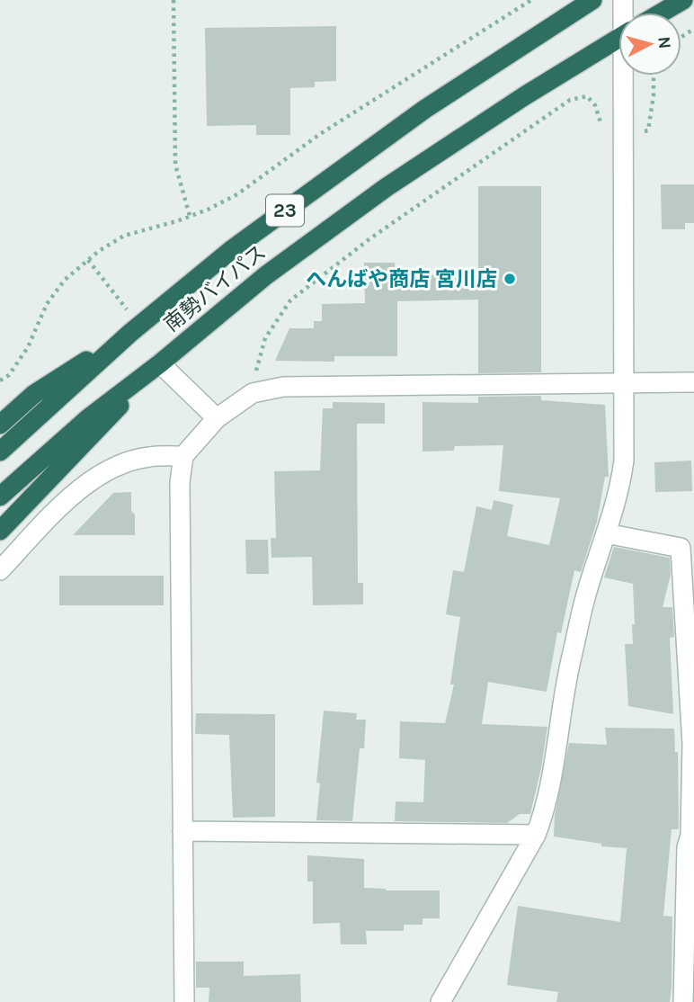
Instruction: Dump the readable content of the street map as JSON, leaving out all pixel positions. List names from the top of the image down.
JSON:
{
  "streets": {
    "highway": ["23", "南勢バイパス"]
  },
  "places": ["へんばや商店 宮川店"],
  "north": "right"
}
